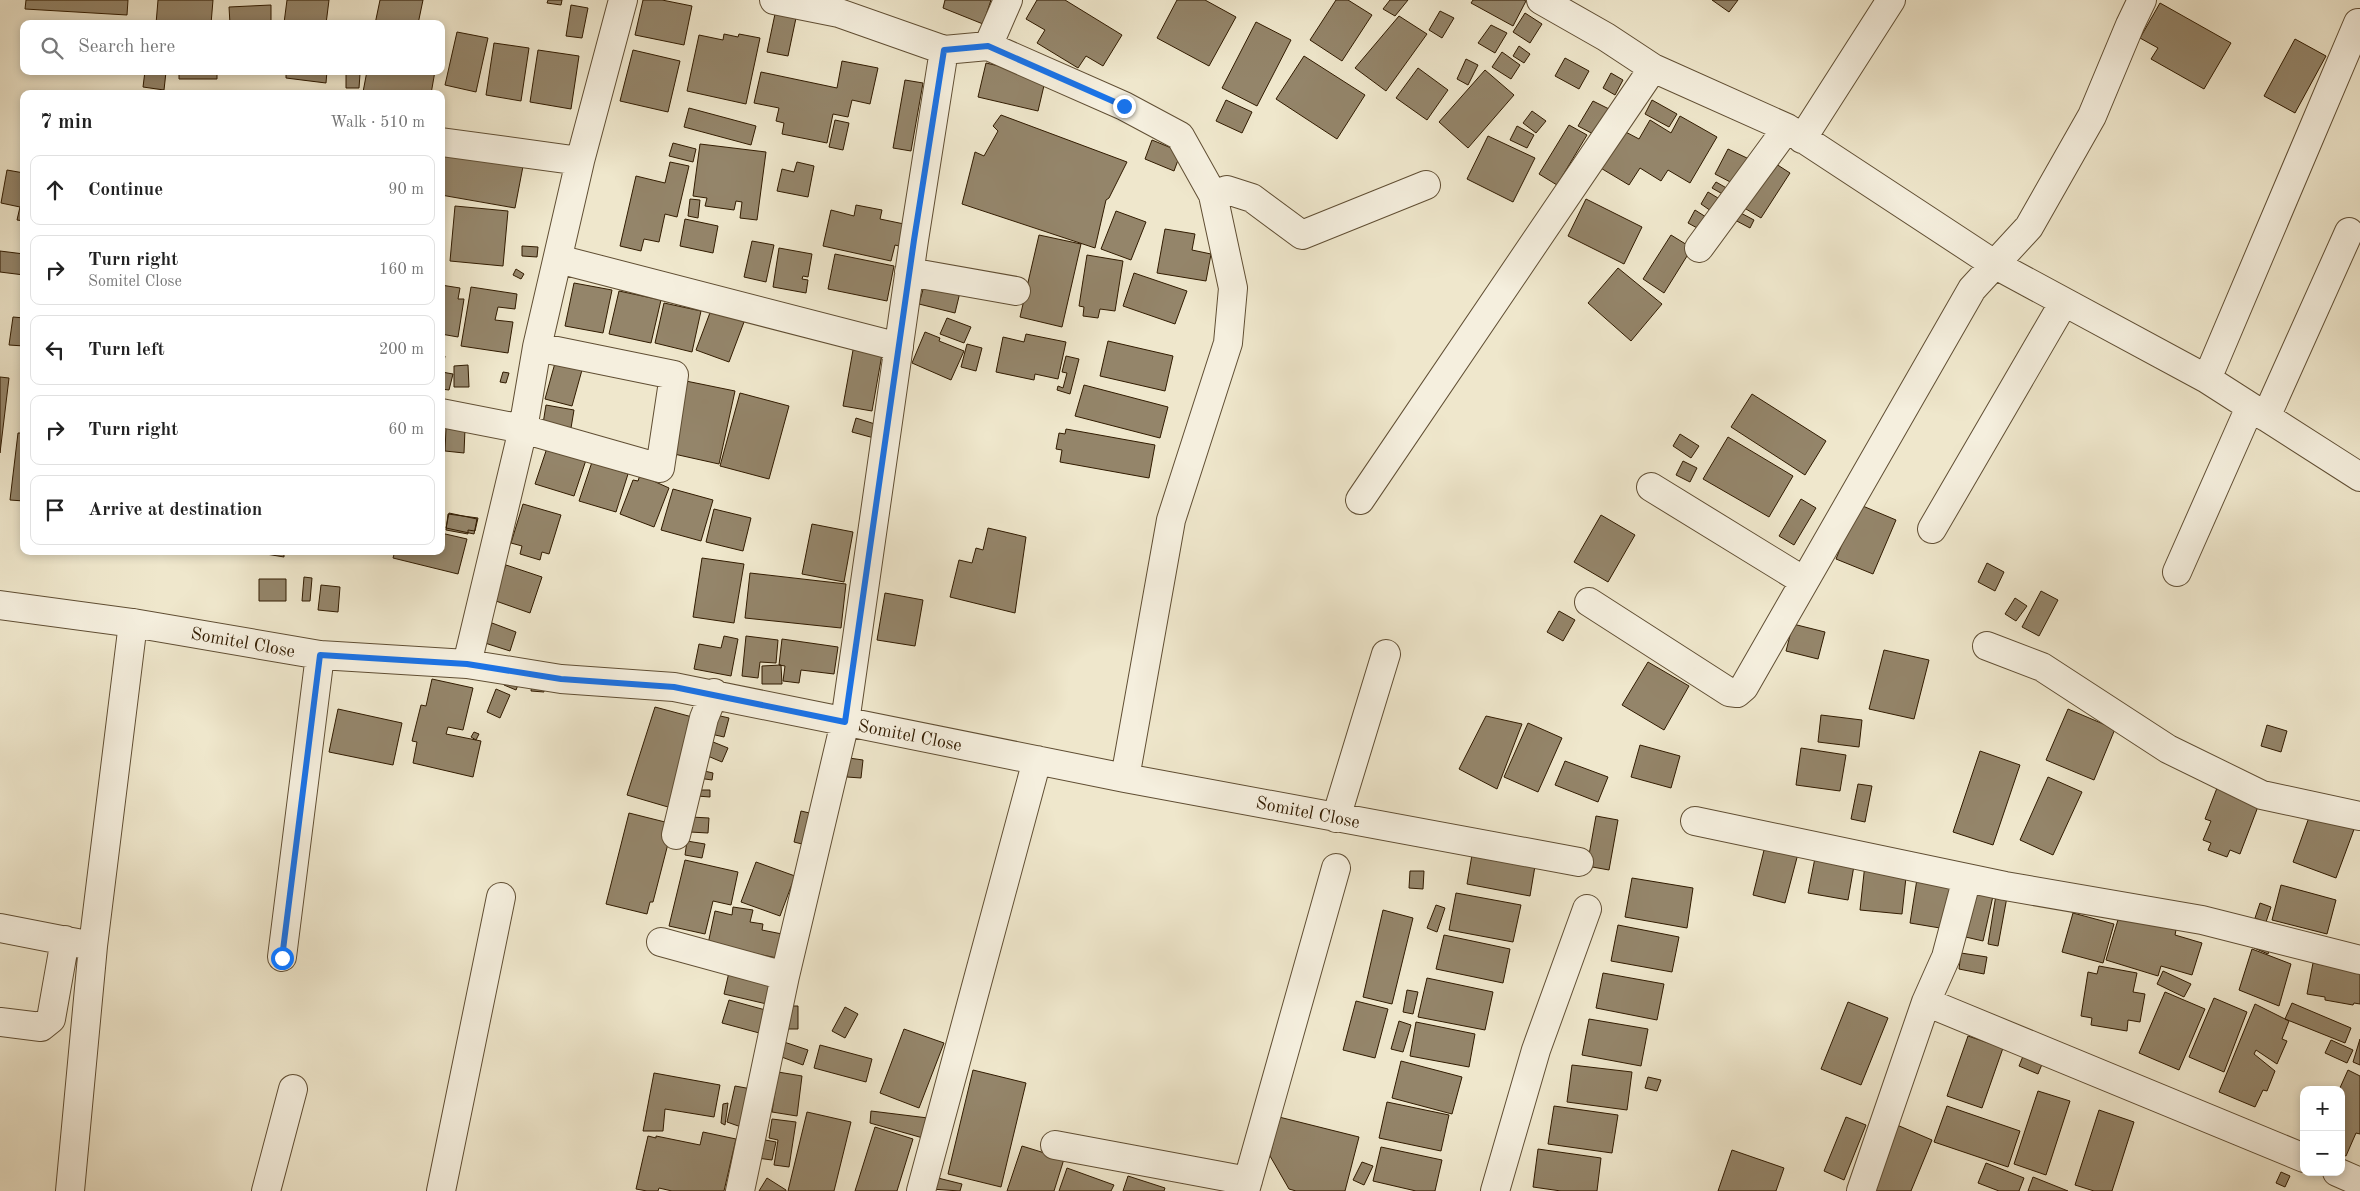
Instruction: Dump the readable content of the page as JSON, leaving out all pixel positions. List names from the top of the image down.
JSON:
{
  "streets": {
    "street": ["Somitel Close"]
  },
  "page": {
    "search": "Search here",
    "heading": ["7 min", "Walk · 510 m"],
    "list": [
      ["Continue", "90 m"],
      ["Turn right", "Somitel Close", "160 m"],
      ["Turn left", "200 m"],
      ["Turn right", "60 m"],
      "Arrive at destination"
    ],
    "map_buttons": ["+", "−"]
  }
}
